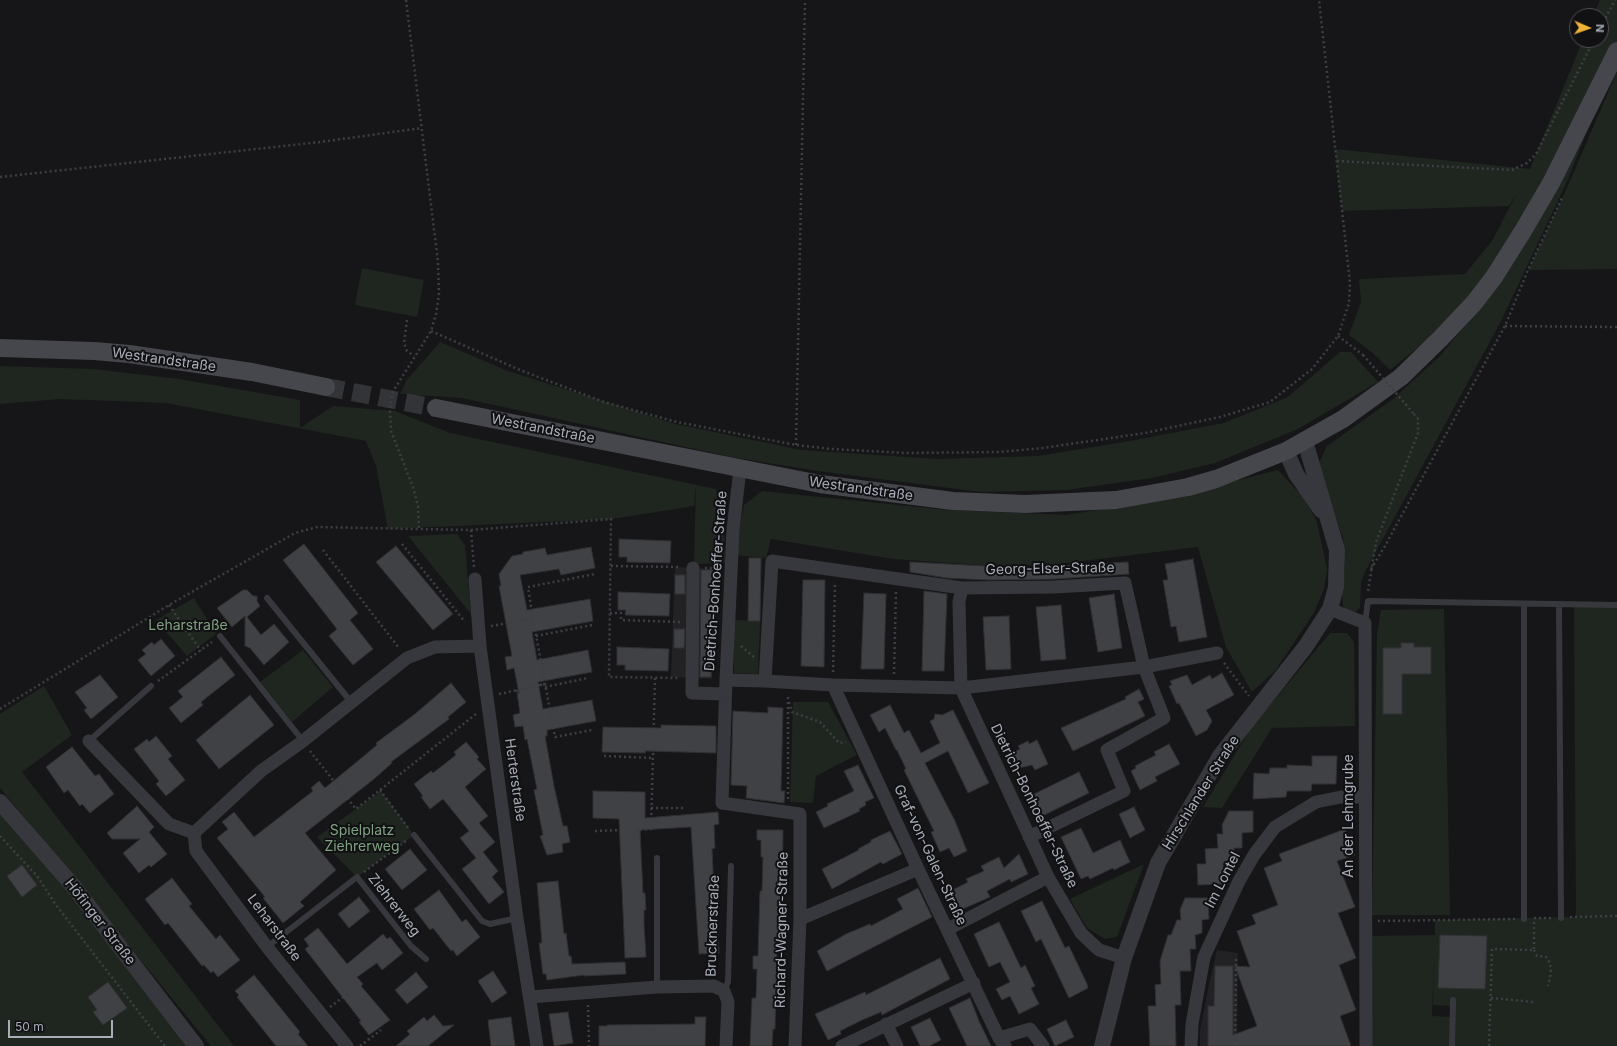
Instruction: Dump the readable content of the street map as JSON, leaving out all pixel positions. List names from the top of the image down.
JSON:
{
  "streets": {
    "main road": ["Westrandstraße"],
    "street": [
      "Georg-Elser-Straße",
      "Dietrich-Bonhoeffer-Straße",
      "Herterstraße",
      "Hirschlander Straße",
      "An der Lehmgrube",
      "Graf-von-Galen-Straße",
      "Im Lontel",
      "Höfinger Straße",
      "Brucknerstraße",
      "Leharstraße",
      "Richard-Wagner-Straße"
    ],
    "lane": ["Ziehrerweg"]
  },
  "crossings": [
    ["Westrandstraße", "Dietrich-Bonhoeffer-Straße"],
    ["Westrandstraße", "Hirschlander Straße"],
    ["Georg-Elser-Straße", "Dietrich-Bonhoeffer-Straße"],
    ["Dietrich-Bonhoeffer-Straße", "Hirschlander Straße"],
    ["Dietrich-Bonhoeffer-Straße", "Graf-von-Galen-Straße"],
    ["Herterstraße", "Brucknerstraße"],
    ["An der Lehmgrube", "Im Lontel"],
    ["Ziehrerweg", "Leharstraße"]
  ],
  "parks": ["Leharstraße", "Spielplatz Ziehrerweg"],
  "scale_bar": "50 m",
  "north": "right"
}
